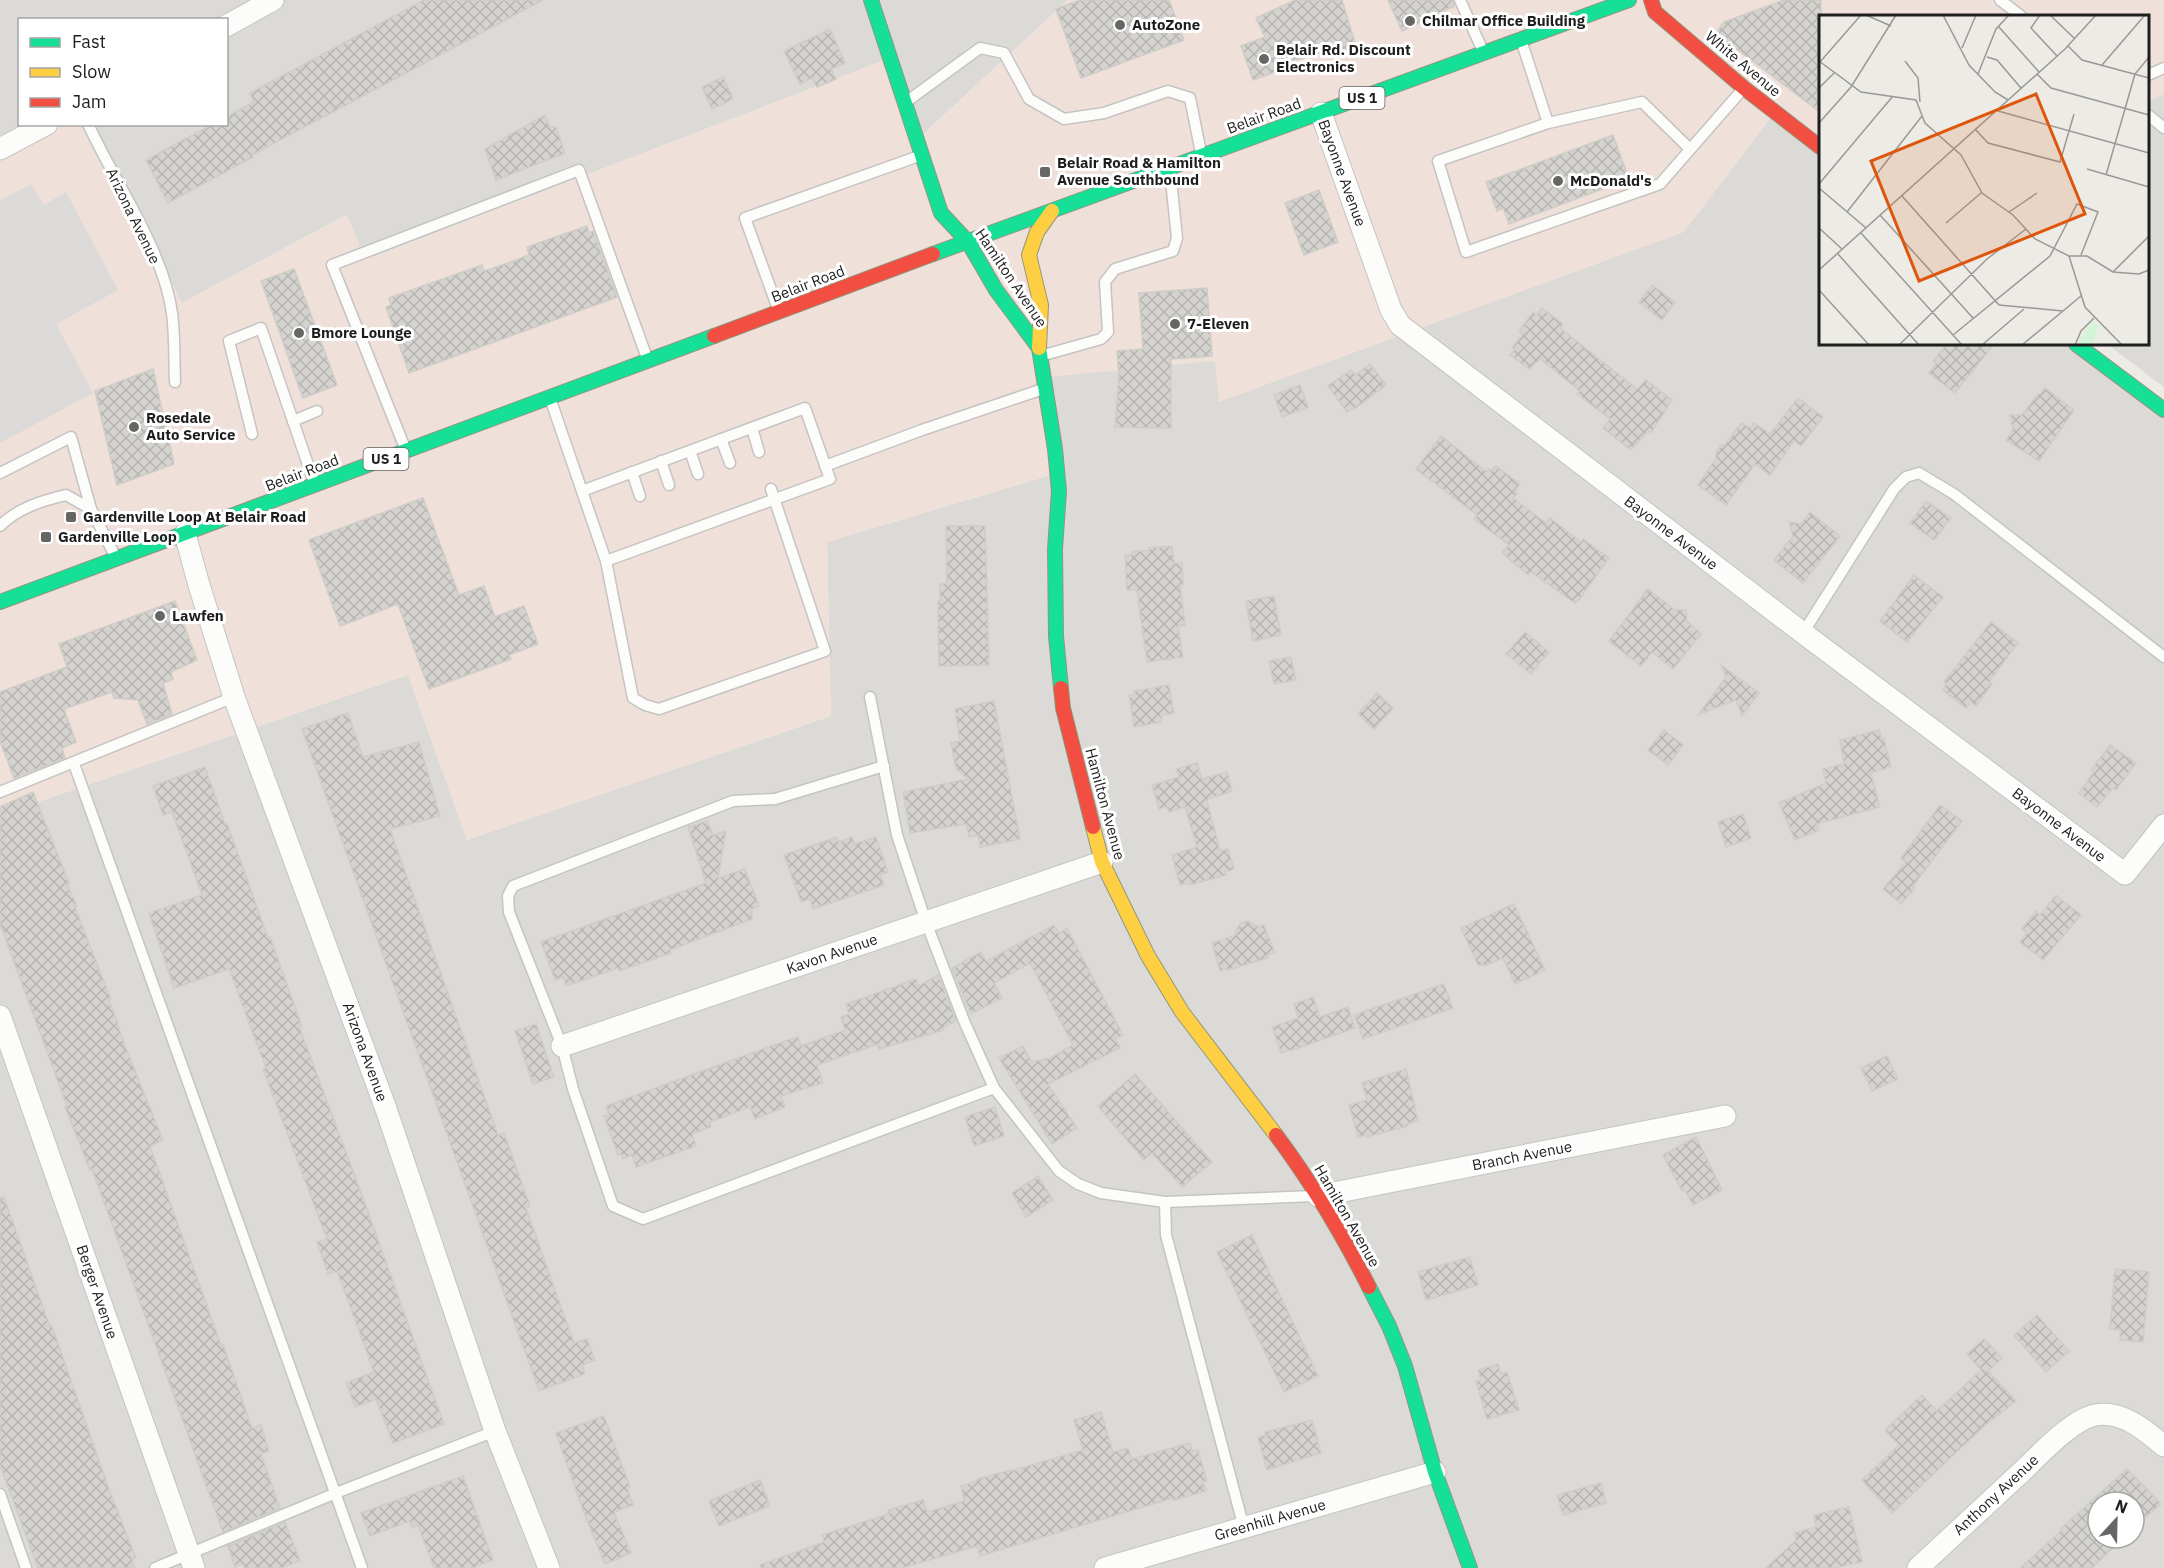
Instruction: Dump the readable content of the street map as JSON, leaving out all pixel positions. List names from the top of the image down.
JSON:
{
  "streets": {
    "street": [
      "White Avenue",
      "US 1",
      "Belair Road",
      "Bayonne Avenue",
      "Arizona Avenue",
      "Hamilton Avenue",
      "Kavon Avenue",
      "Branch Avenue",
      "Berger Avenue",
      "Anthony Avenue",
      "Greenhill Avenue"
    ]
  },
  "crossings": [
    ["Belair Road", "Bayonne Avenue"],
    ["Belair Road", "Arizona Avenue"],
    ["Belair Road", "Hamilton Avenue"],
    ["Hamilton Avenue", "Kavon Avenue"],
    ["Hamilton Avenue", "Branch Avenue"],
    ["Hamilton Avenue", "Greenhill Avenue"]
  ],
  "places": {
    "other": [
      "Chilmar Office Building",
      "AutoZone",
      "Belair Rd. Discount Electronics",
      "McDonald's",
      "7-Eleven",
      "Bmore Lounge",
      "Rosedale Auto Service",
      "Lawfen"
    ],
    "transit": ["Belair Road & Hamilton Avenue Southbound", "Gardenville Loop At Belair Road", "Gardenville Loop"]
  },
  "legend": ["Fast", "Slow", "Jam"],
  "north": "top"
}
